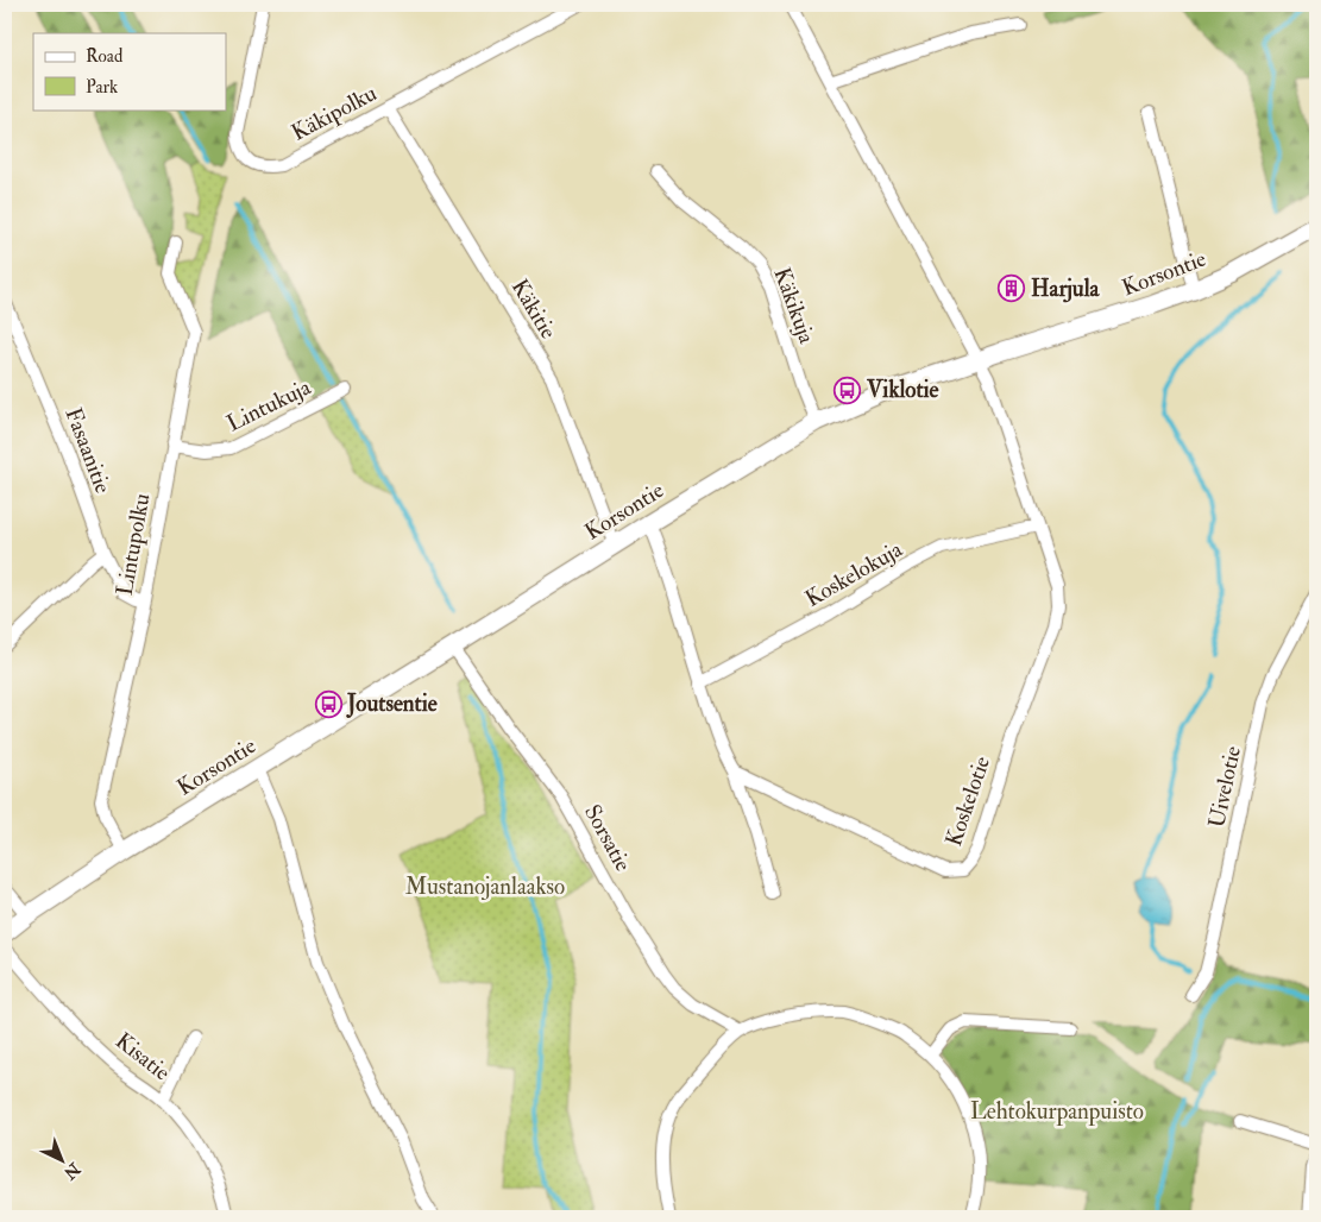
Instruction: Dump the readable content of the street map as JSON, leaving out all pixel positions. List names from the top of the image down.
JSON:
{
  "streets": {
    "main road": ["Korsontie"],
    "street": [
      "Käkipolku",
      "Käkikuja",
      "Käkitie",
      "Lintukuja",
      "Fasaanitie",
      "Lintupolku",
      "Koskelokuja",
      "Uivelotie",
      "Koskelotie",
      "Sorsatie",
      "Kisatie"
    ]
  },
  "crossings": [
    ["Käkipolku", "Käkitie"],
    ["Korsontie", "Käkikuja"],
    ["Korsontie", "Käkitie"],
    ["Korsontie", "Lintupolku"],
    ["Korsontie", "Koskelotie"],
    ["Korsontie", "Sorsatie"],
    ["Lintukuja", "Lintupolku"],
    ["Fasaanitie", "Lintupolku"],
    ["Koskelokuja", "Koskelotie"]
  ],
  "parks": ["Mustanojanlaakso", "Lehtokurpanpuisto"],
  "places": {
    "building": ["Harjula"],
    "bus stop": ["Viklotie", "Joutsentie"]
  },
  "legend": ["Road", "Park"],
  "north": "bottom right"
}
